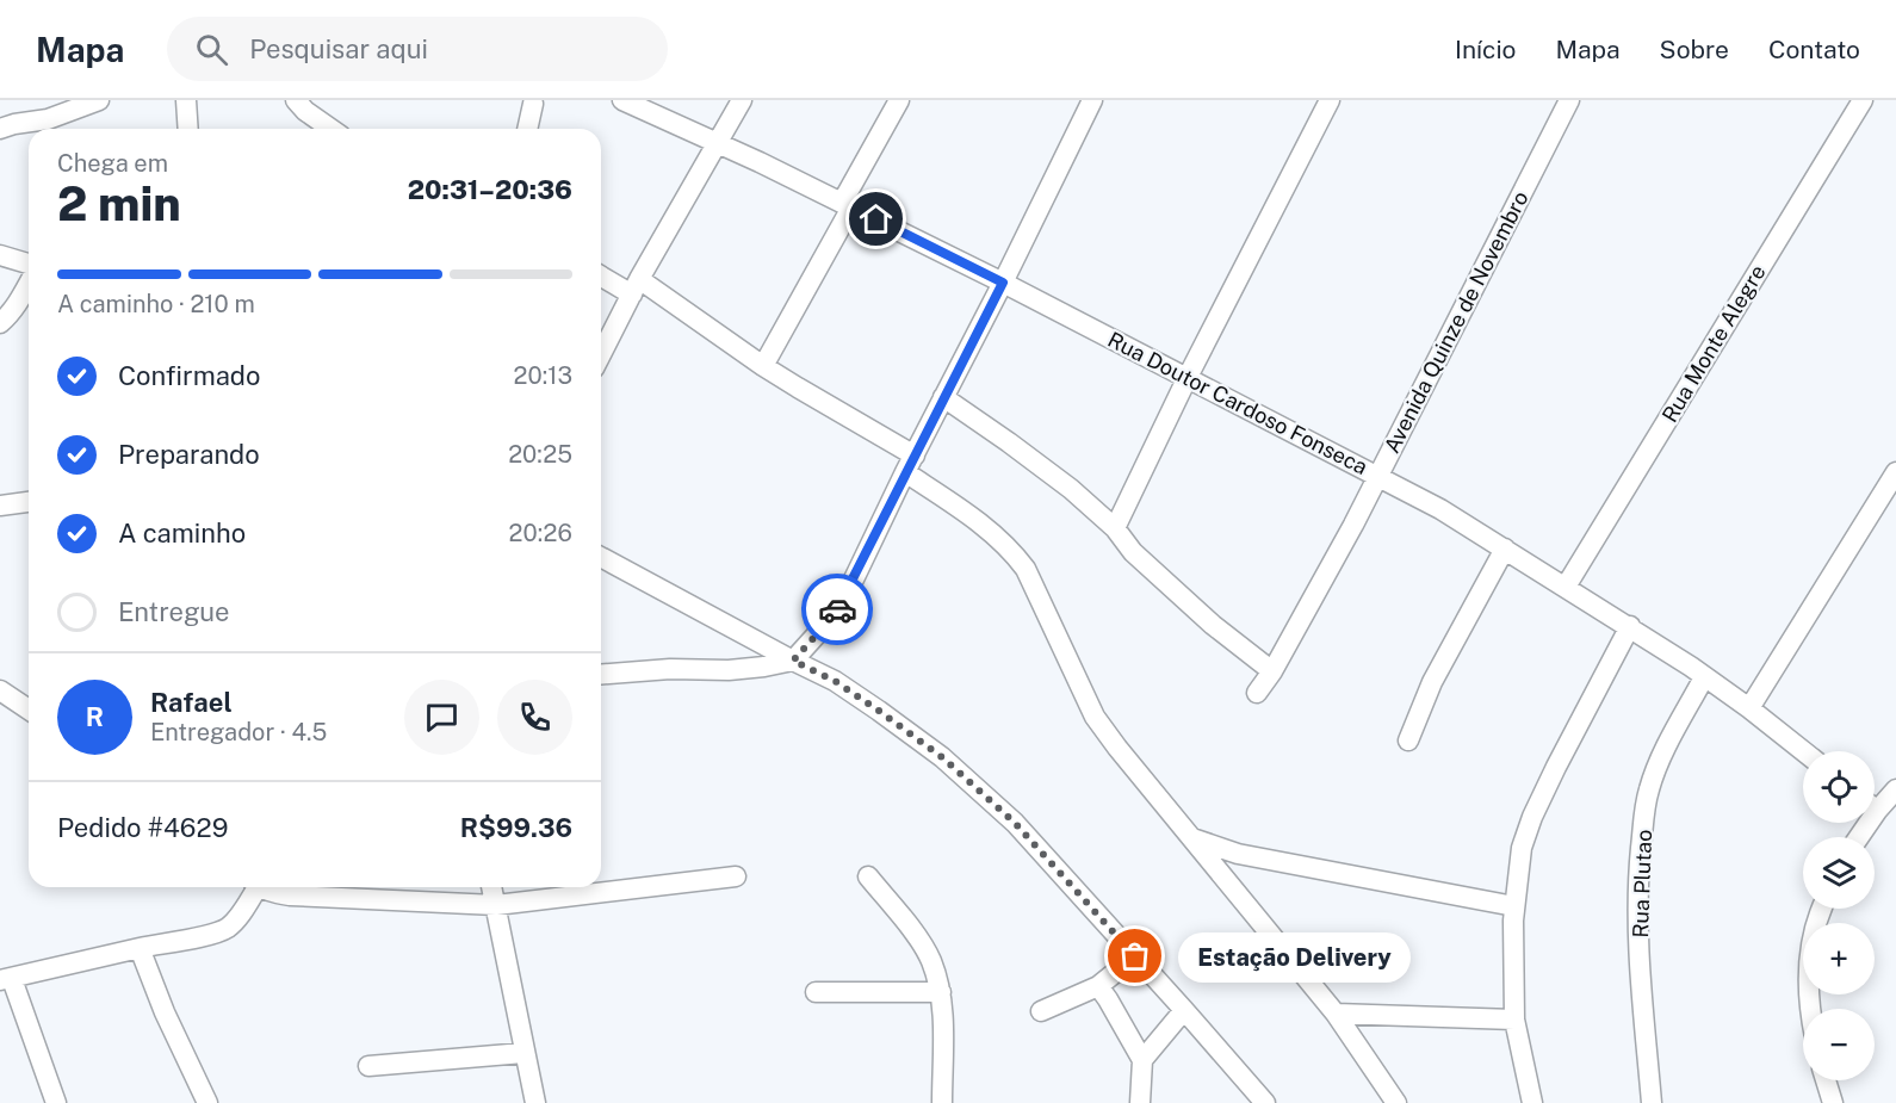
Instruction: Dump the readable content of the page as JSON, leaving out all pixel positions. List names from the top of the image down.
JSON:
{
  "streets": {
    "street": [
      "Avenida Quinze de Novembro",
      "Rua Monte Alegre",
      "Rua Doutor Cardoso Fonseca",
      "Rua Plutao"
    ]
  },
  "crossings": [
    ["Avenida Quinze de Novembro", "Rua Doutor Cardoso Fonseca"],
    ["Rua Monte Alegre", "Rua Doutor Cardoso Fonseca"],
    ["Rua Doutor Cardoso Fonseca", "Rua Plutao"]
  ],
  "places": ["Estação Delivery"],
  "page": {
    "header": "Mapa",
    "search": "Pesquisar aqui",
    "nav": [
      "Início",
      "Mapa",
      "Sobre",
      "Contato"
    ],
    "heading": ["2 min", "Chega em", "20:31–20:36"],
    "panel": [
      "Rafael",
      "Entregador · 4.5",
      "Pedido #4629",
      "R$99.36"
    ],
    "bar": "A caminho · 210 m",
    "list": [
      ["Confirmado", "20:13"],
      ["Preparando", "20:25"],
      ["A caminho", "20:26"],
      "Entregue"
    ],
    "round": "R",
    "map_buttons": ["+", "−"],
    "bubble": "Estação Delivery"
  }
}
